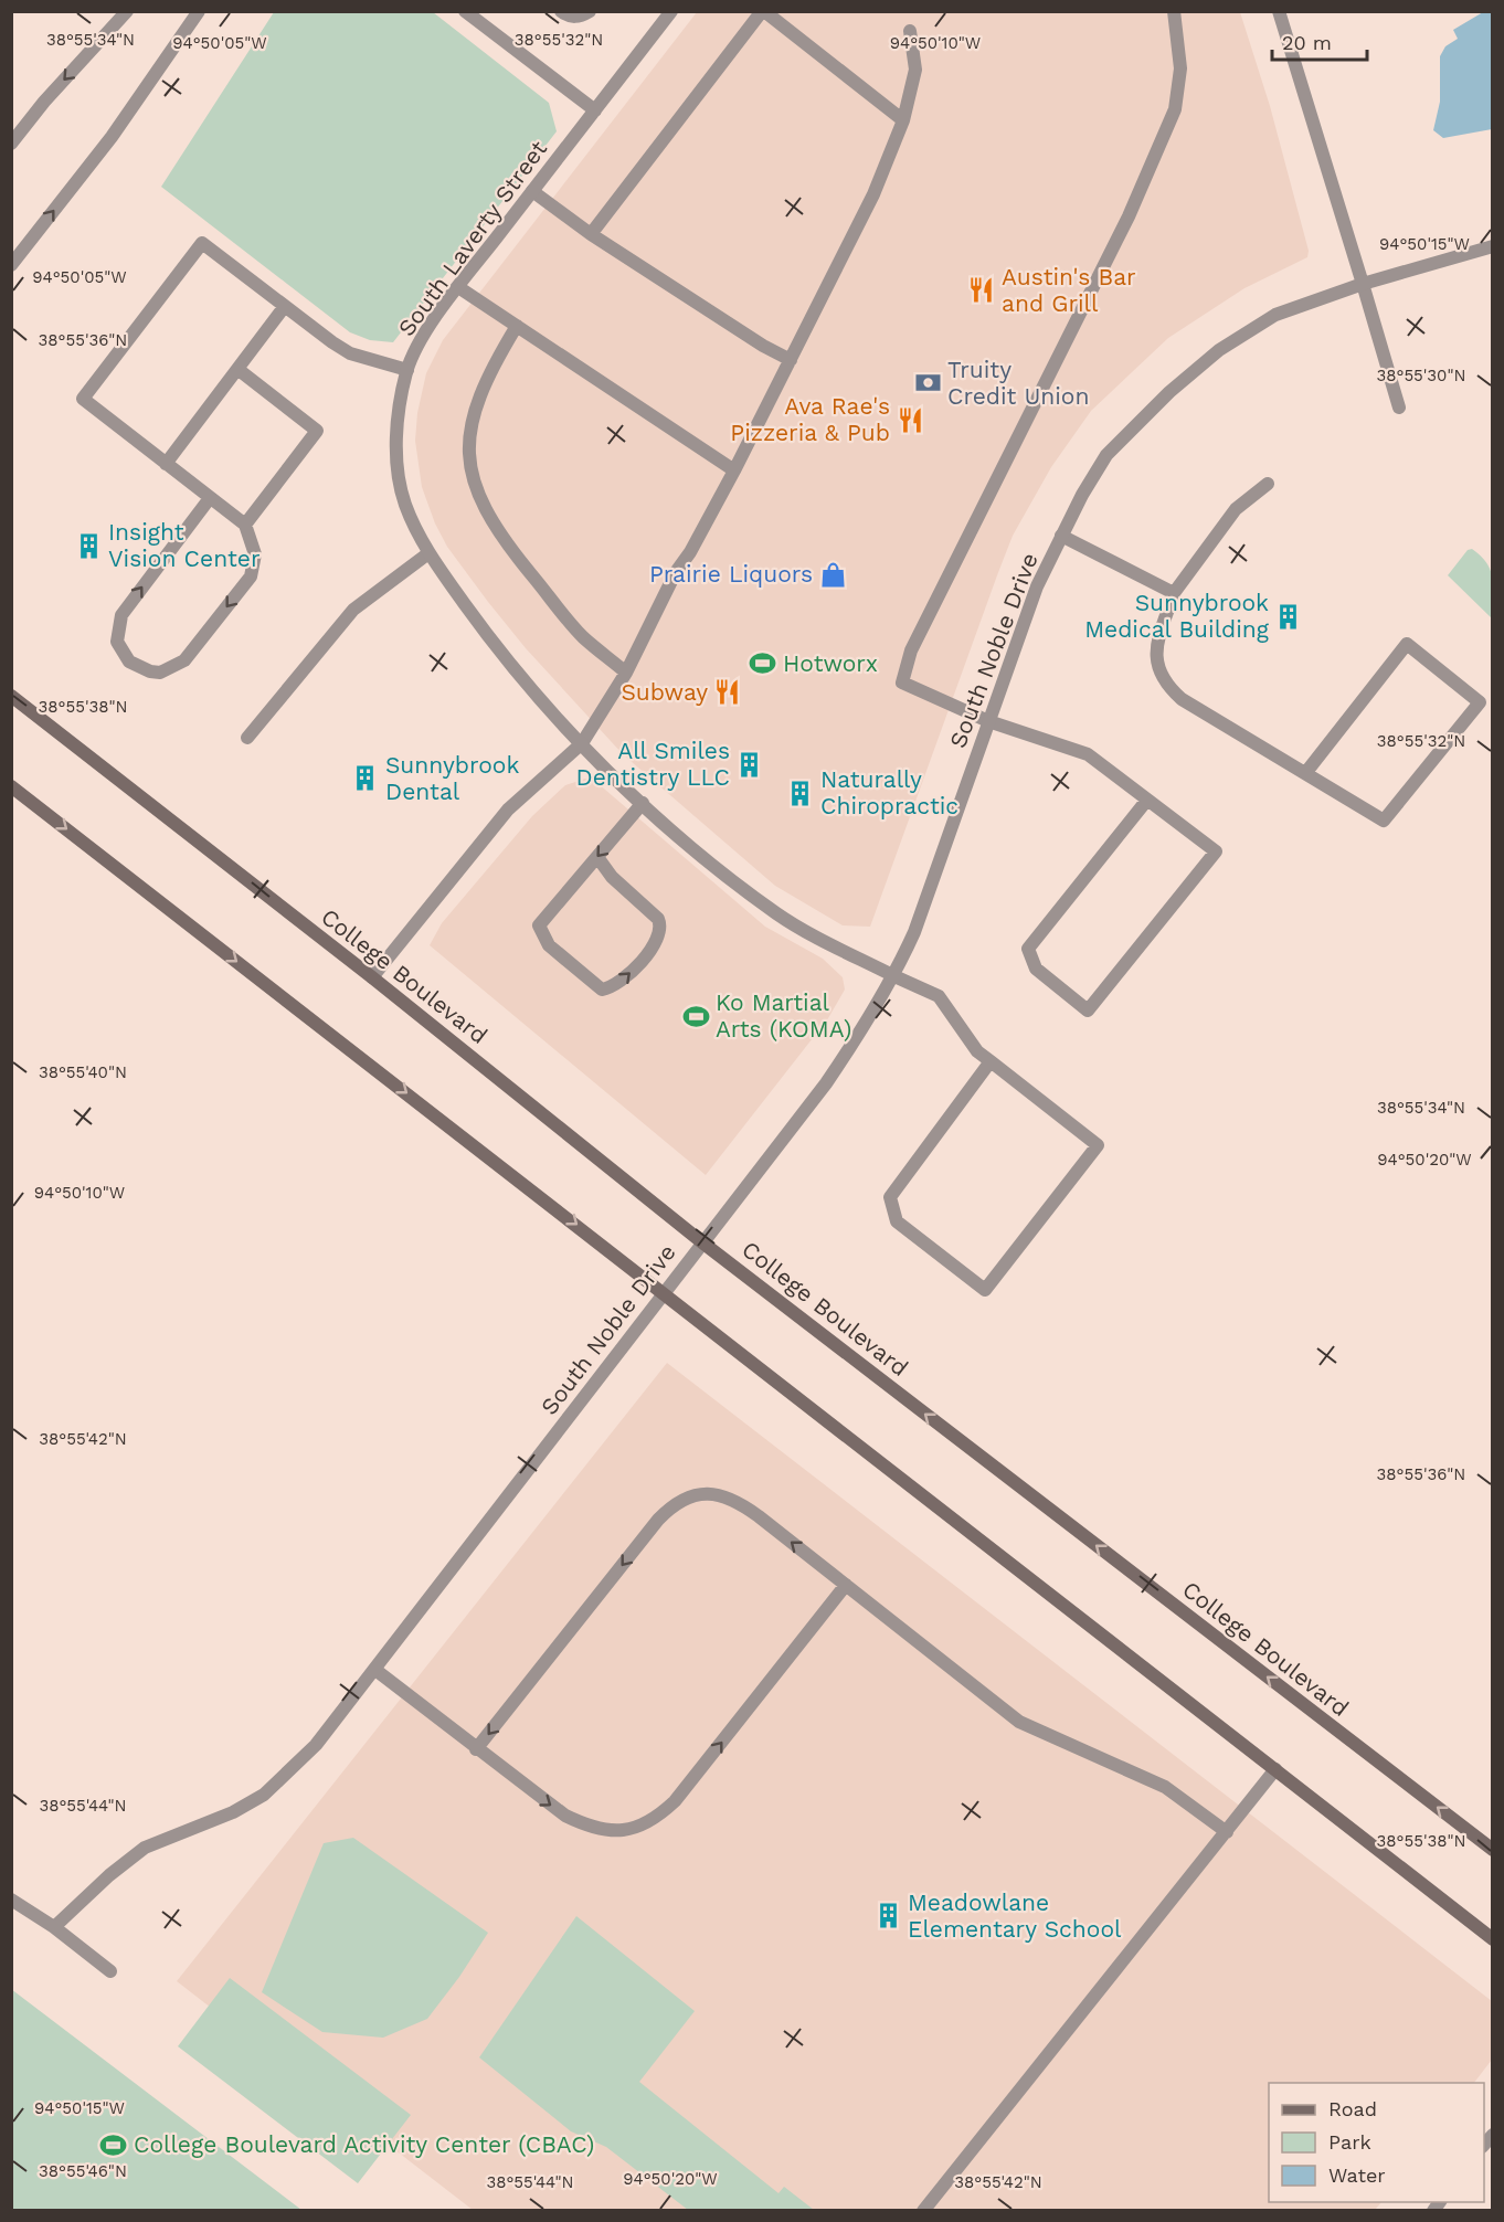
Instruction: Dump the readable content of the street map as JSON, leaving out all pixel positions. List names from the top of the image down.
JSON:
{
  "streets": {
    "main road": ["College Boulevard"],
    "street": ["South Laverty Street", "South Noble Drive"]
  },
  "crossings": [
    ["South Laverty Street", "South Noble Drive"],
    ["South Noble Drive", "College Boulevard"]
  ],
  "places": {
    "restaurant": ["Austin's Bar and Grill", "Ava Rae's Pizzeria & Pub", "Subway"],
    "bank": ["Truity Credit Union"],
    "building": [
      "Insight Vision Center",
      "Sunnybrook Medical Building",
      "All Smiles Dentistry LLC",
      "Sunnybrook Dental",
      "Naturally Chiropractic",
      "Meadowlane Elementary School"
    ],
    "shop": ["Prairie Liquors"],
    "sports": ["Hotworx", "Ko Martial Arts (KOMA)", "College Boulevard Activity Center (CBAC)"]
  },
  "legend": ["Road", "Park", "Water"],
  "scale_bar": "20 m",
  "coordinates": [
    "38°55'34\"N",
    "38°55'32\"N",
    "94°50'05\"W",
    "94°50'10\"W",
    "94°50'15\"W",
    "38°55'36\"N",
    "38°55'30\"N",
    "38°55'38\"N",
    "38°55'40\"N",
    "94°50'20\"W",
    "38°55'42\"N",
    "38°55'44\"N",
    "38°55'46\"N"
  ]
}
